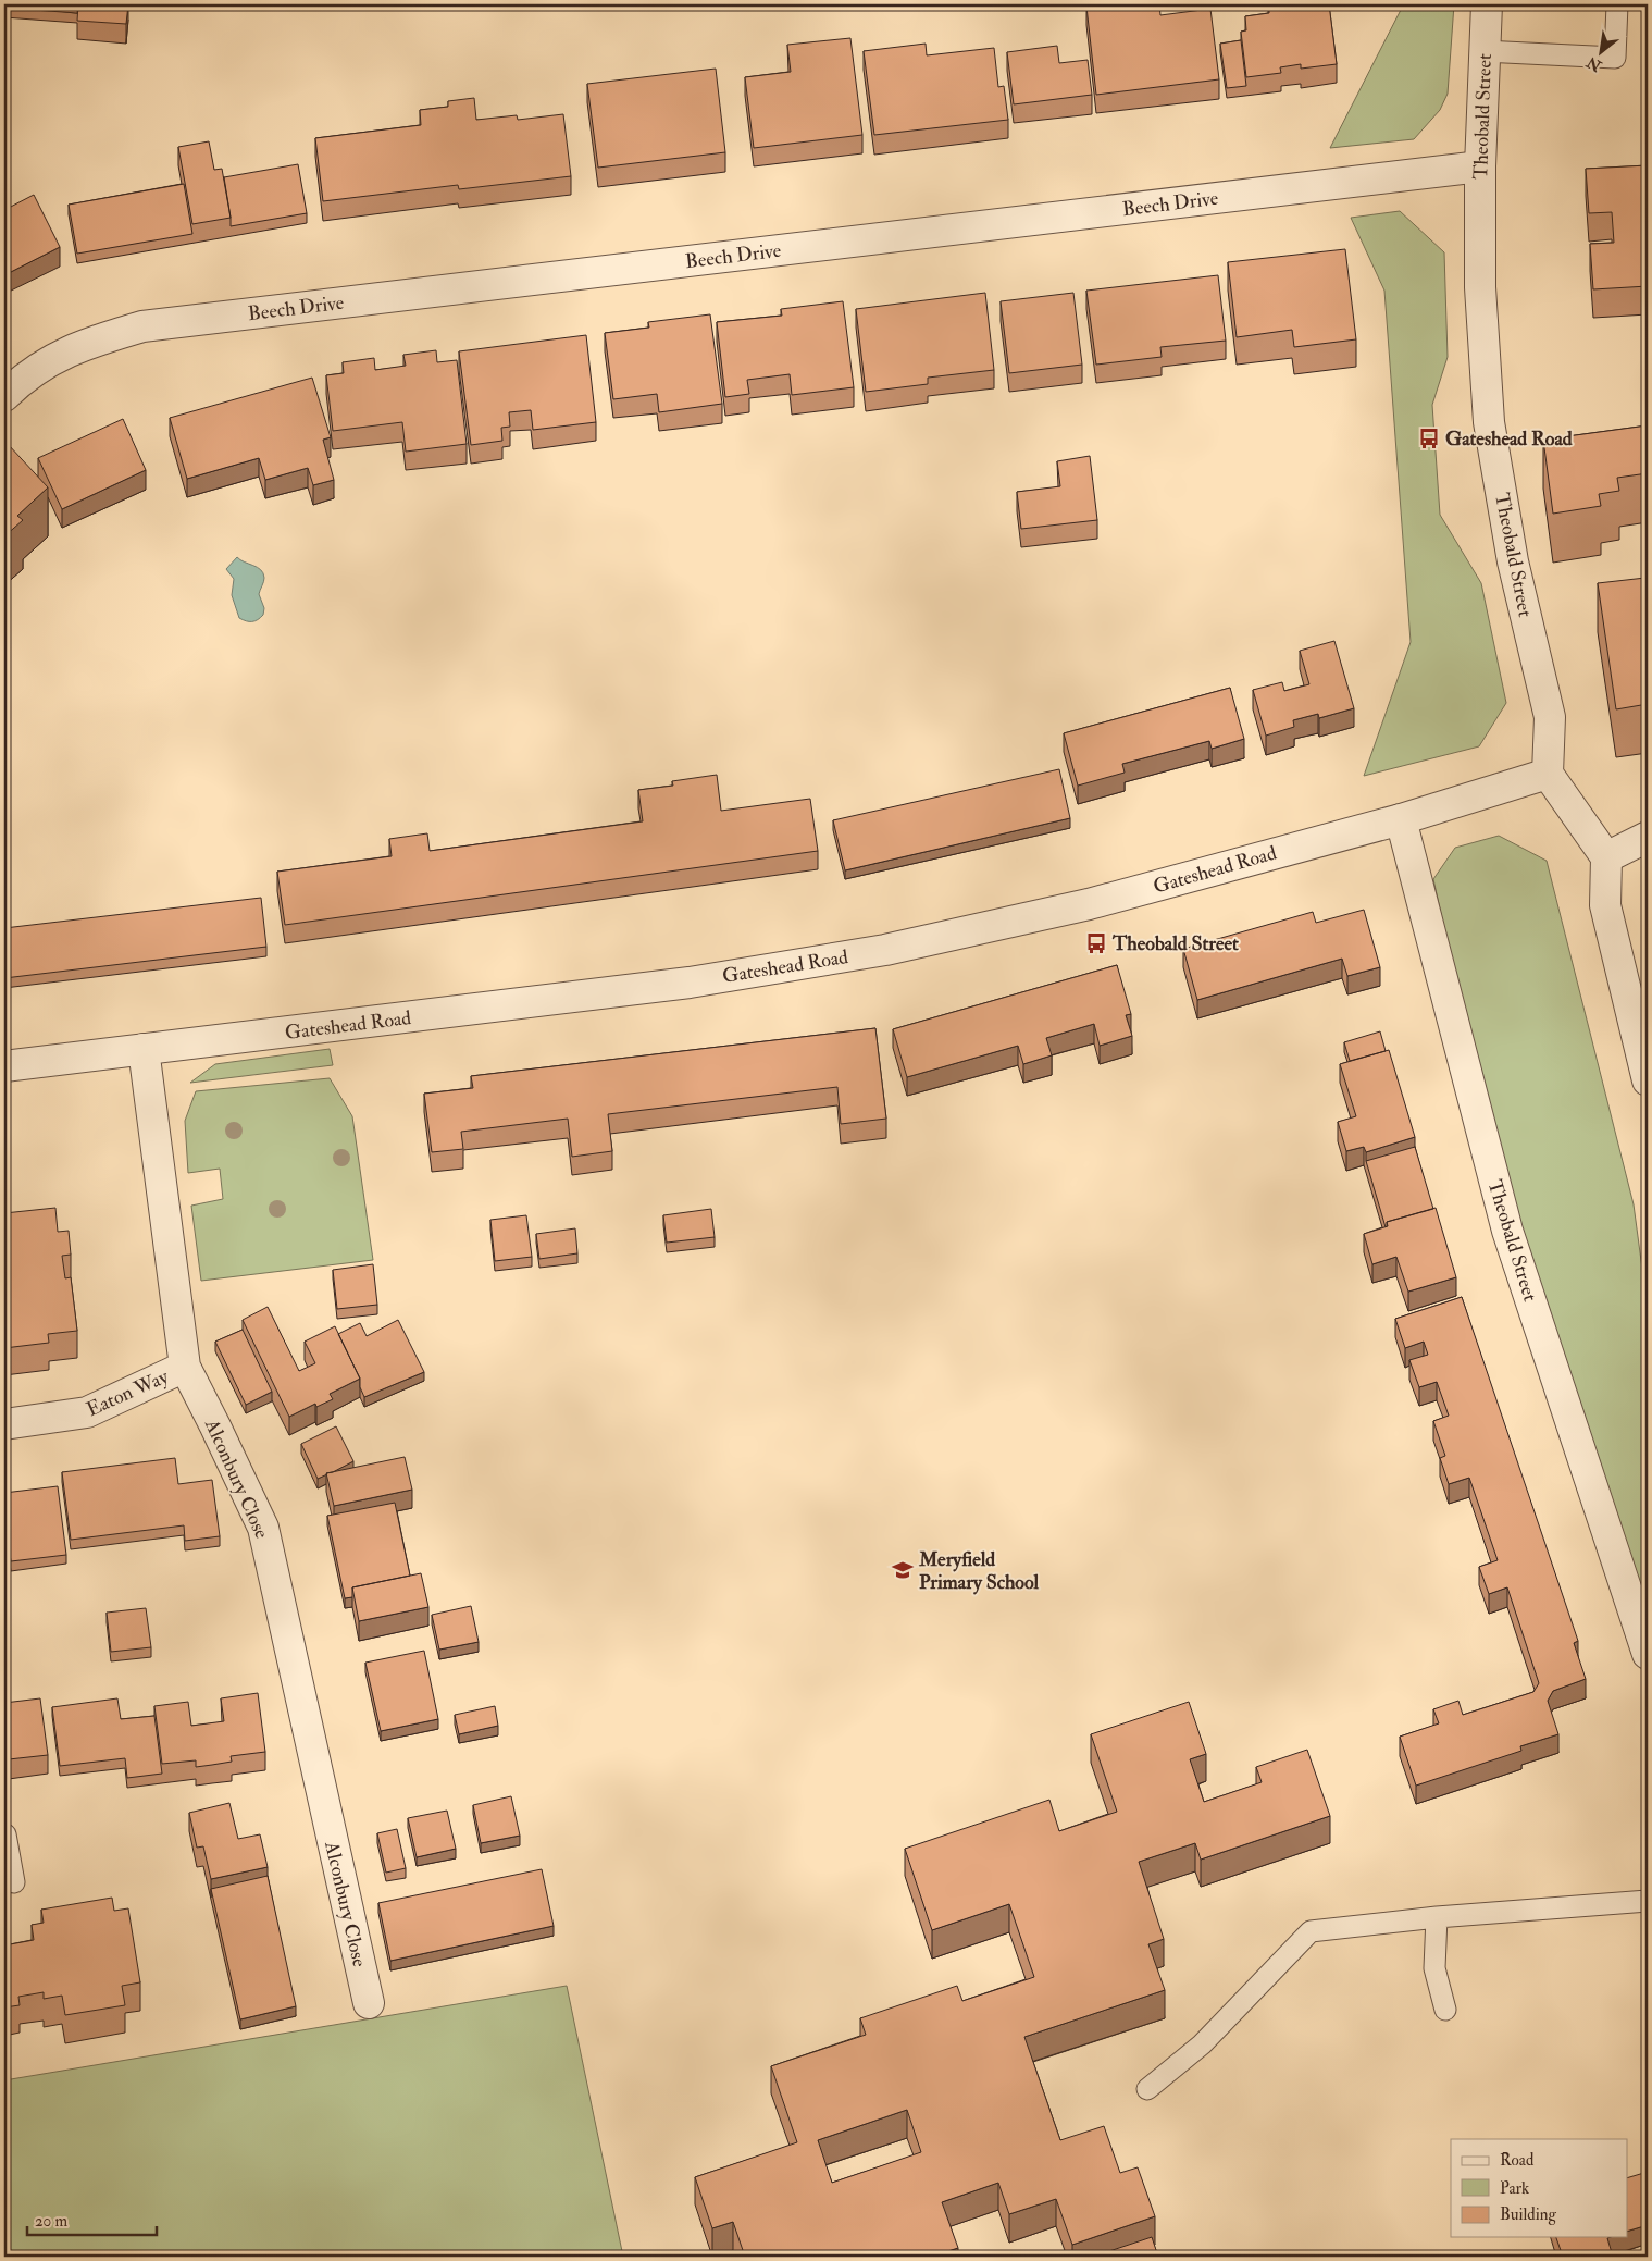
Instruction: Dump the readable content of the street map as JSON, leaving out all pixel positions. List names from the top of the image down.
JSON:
{
  "streets": {
    "street": [
      "Theobald Street",
      "Beech Drive",
      "Gateshead Road",
      "Eaton Way",
      "Alconbury Close"
    ]
  },
  "crossings": [
    ["Theobald Street", "Beech Drive"],
    ["Theobald Street", "Gateshead Road"],
    ["Gateshead Road", "Alconbury Close"],
    ["Eaton Way", "Alconbury Close"]
  ],
  "places": {
    "bus stop": ["Gateshead Road", "Theobald Street"],
    "school or university": ["Meryfield Primary School"]
  },
  "legend": ["Road", "Park", "Building"],
  "scale_bar": "20 m",
  "north": "bottom left"
}
